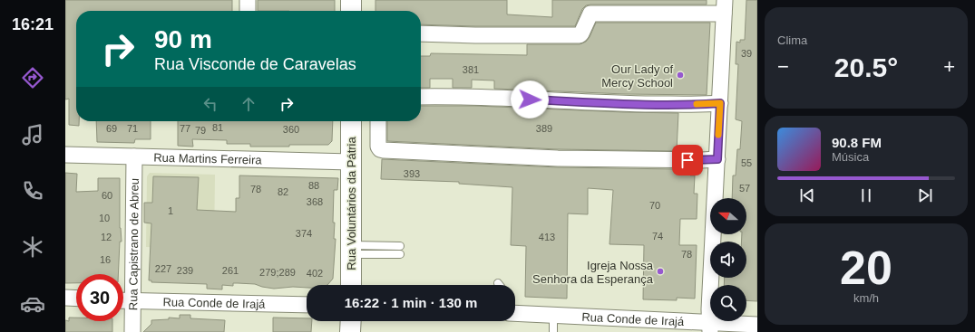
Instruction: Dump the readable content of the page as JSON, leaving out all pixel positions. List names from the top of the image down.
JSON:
{
  "streets": {
    "main road": ["Rua Voluntários da Pátria"],
    "street": ["Rua Martins Ferreira", "Rua Capistrano de Abreu", "Rua Conde de Irajá"]
  },
  "crossings": [
    ["Rua Martins Ferreira", "Rua Voluntários da Pátria"],
    ["Rua Martins Ferreira", "Rua Capistrano de Abreu"],
    ["Rua Capistrano de Abreu", "Rua Conde de Irajá"]
  ],
  "places": ["Our Lady of Mercy School", "Igreja Nossa Senhora da Esperança"],
  "house_numbers": [
    "39",
    "381",
    "81",
    "69",
    "71",
    "77",
    "389",
    "360",
    "79",
    "55",
    "393",
    "88",
    "57",
    "78",
    "82",
    "60",
    "368",
    "70",
    "1",
    "10",
    "374",
    "74",
    "12",
    "413",
    "78",
    "16",
    "227",
    "239",
    "261",
    "279;289",
    "402"
  ],
  "north": "left",
  "page": {
    "tabs": "16:21",
    "tile": [
      "Clima",
      ["20", "km/h"]
    ],
    "turn": ["90 m", "Rua Visconde de Caravelas"],
    "heat": ["−", "20.5°", "+"],
    "song": ["90.8 FM", "Música"],
    "limit": "30",
    "trip": "16:22 · 1 min · 130 m"
  }
}
